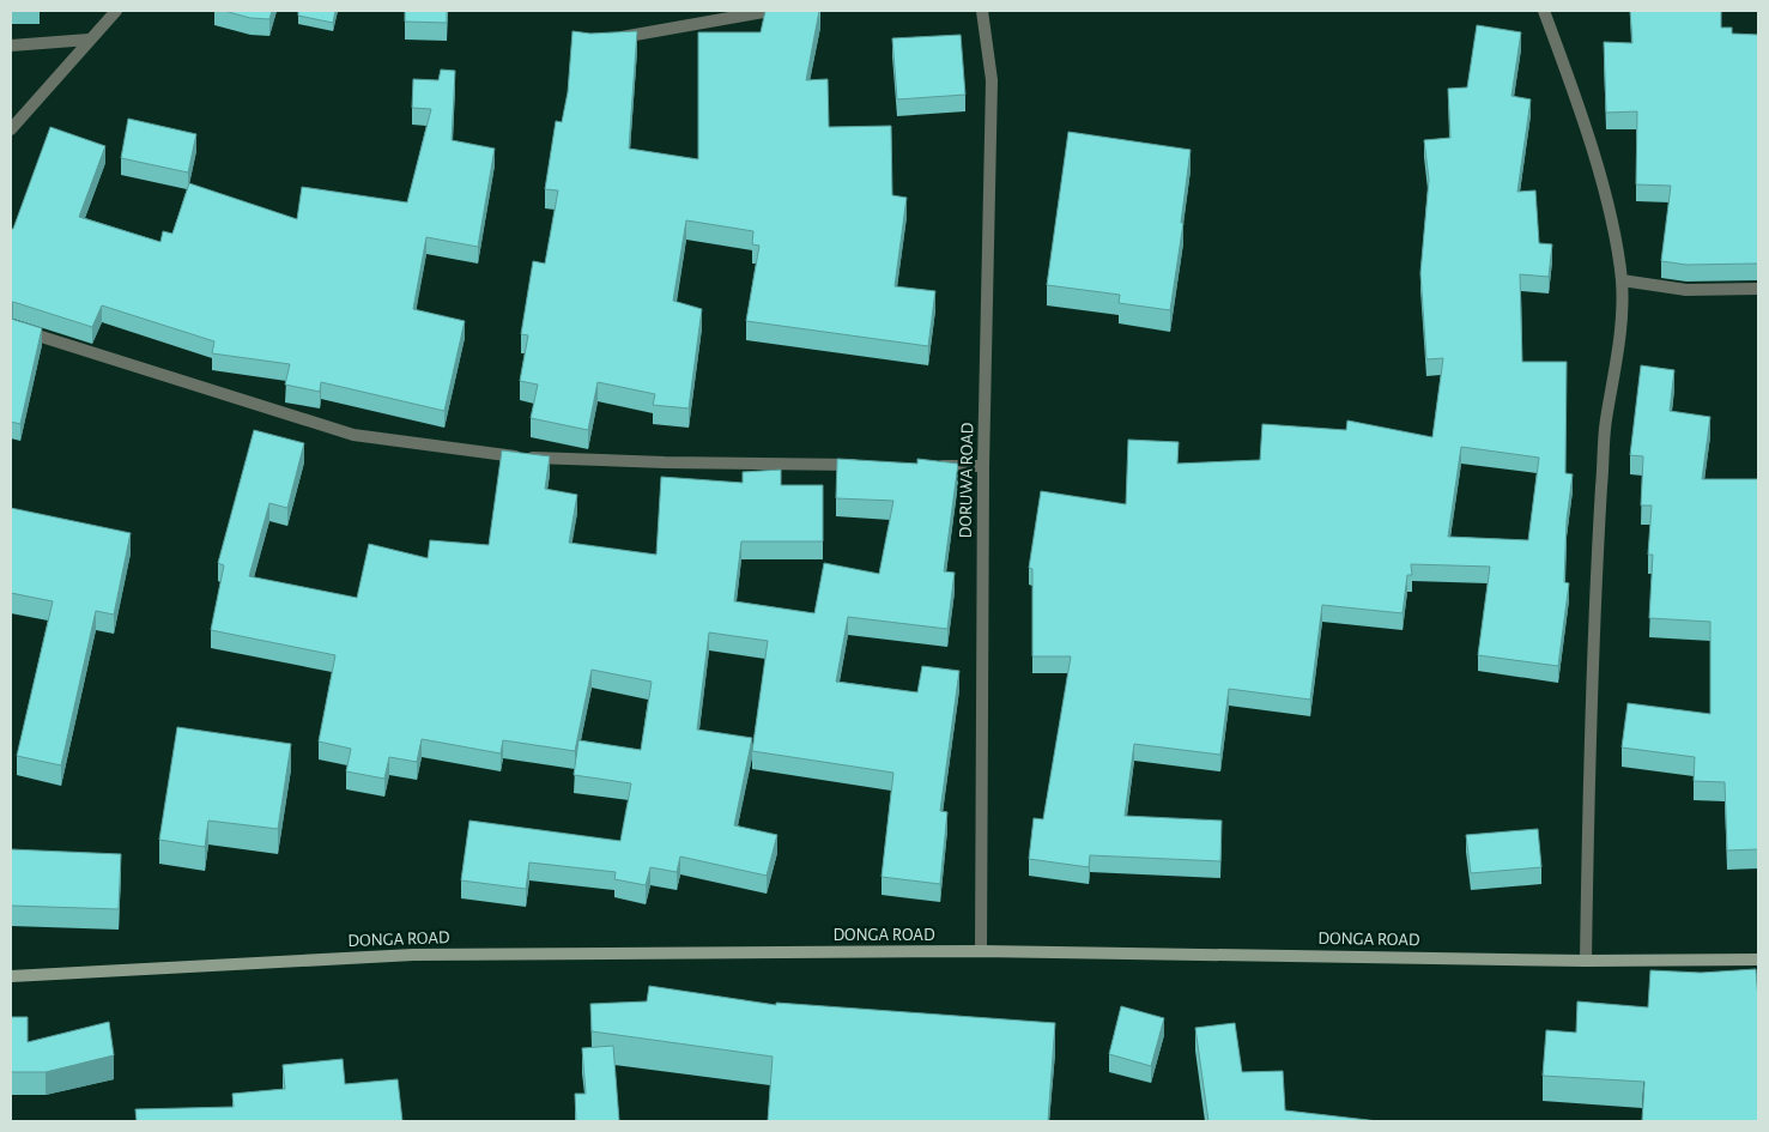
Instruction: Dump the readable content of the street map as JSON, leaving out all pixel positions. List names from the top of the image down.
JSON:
{
  "streets": {
    "street": ["DORUWA ROAD", "DONGA ROAD"]
  },
  "crossings": [
    ["DORUWA ROAD", "DONGA ROAD"]
  ]
}
